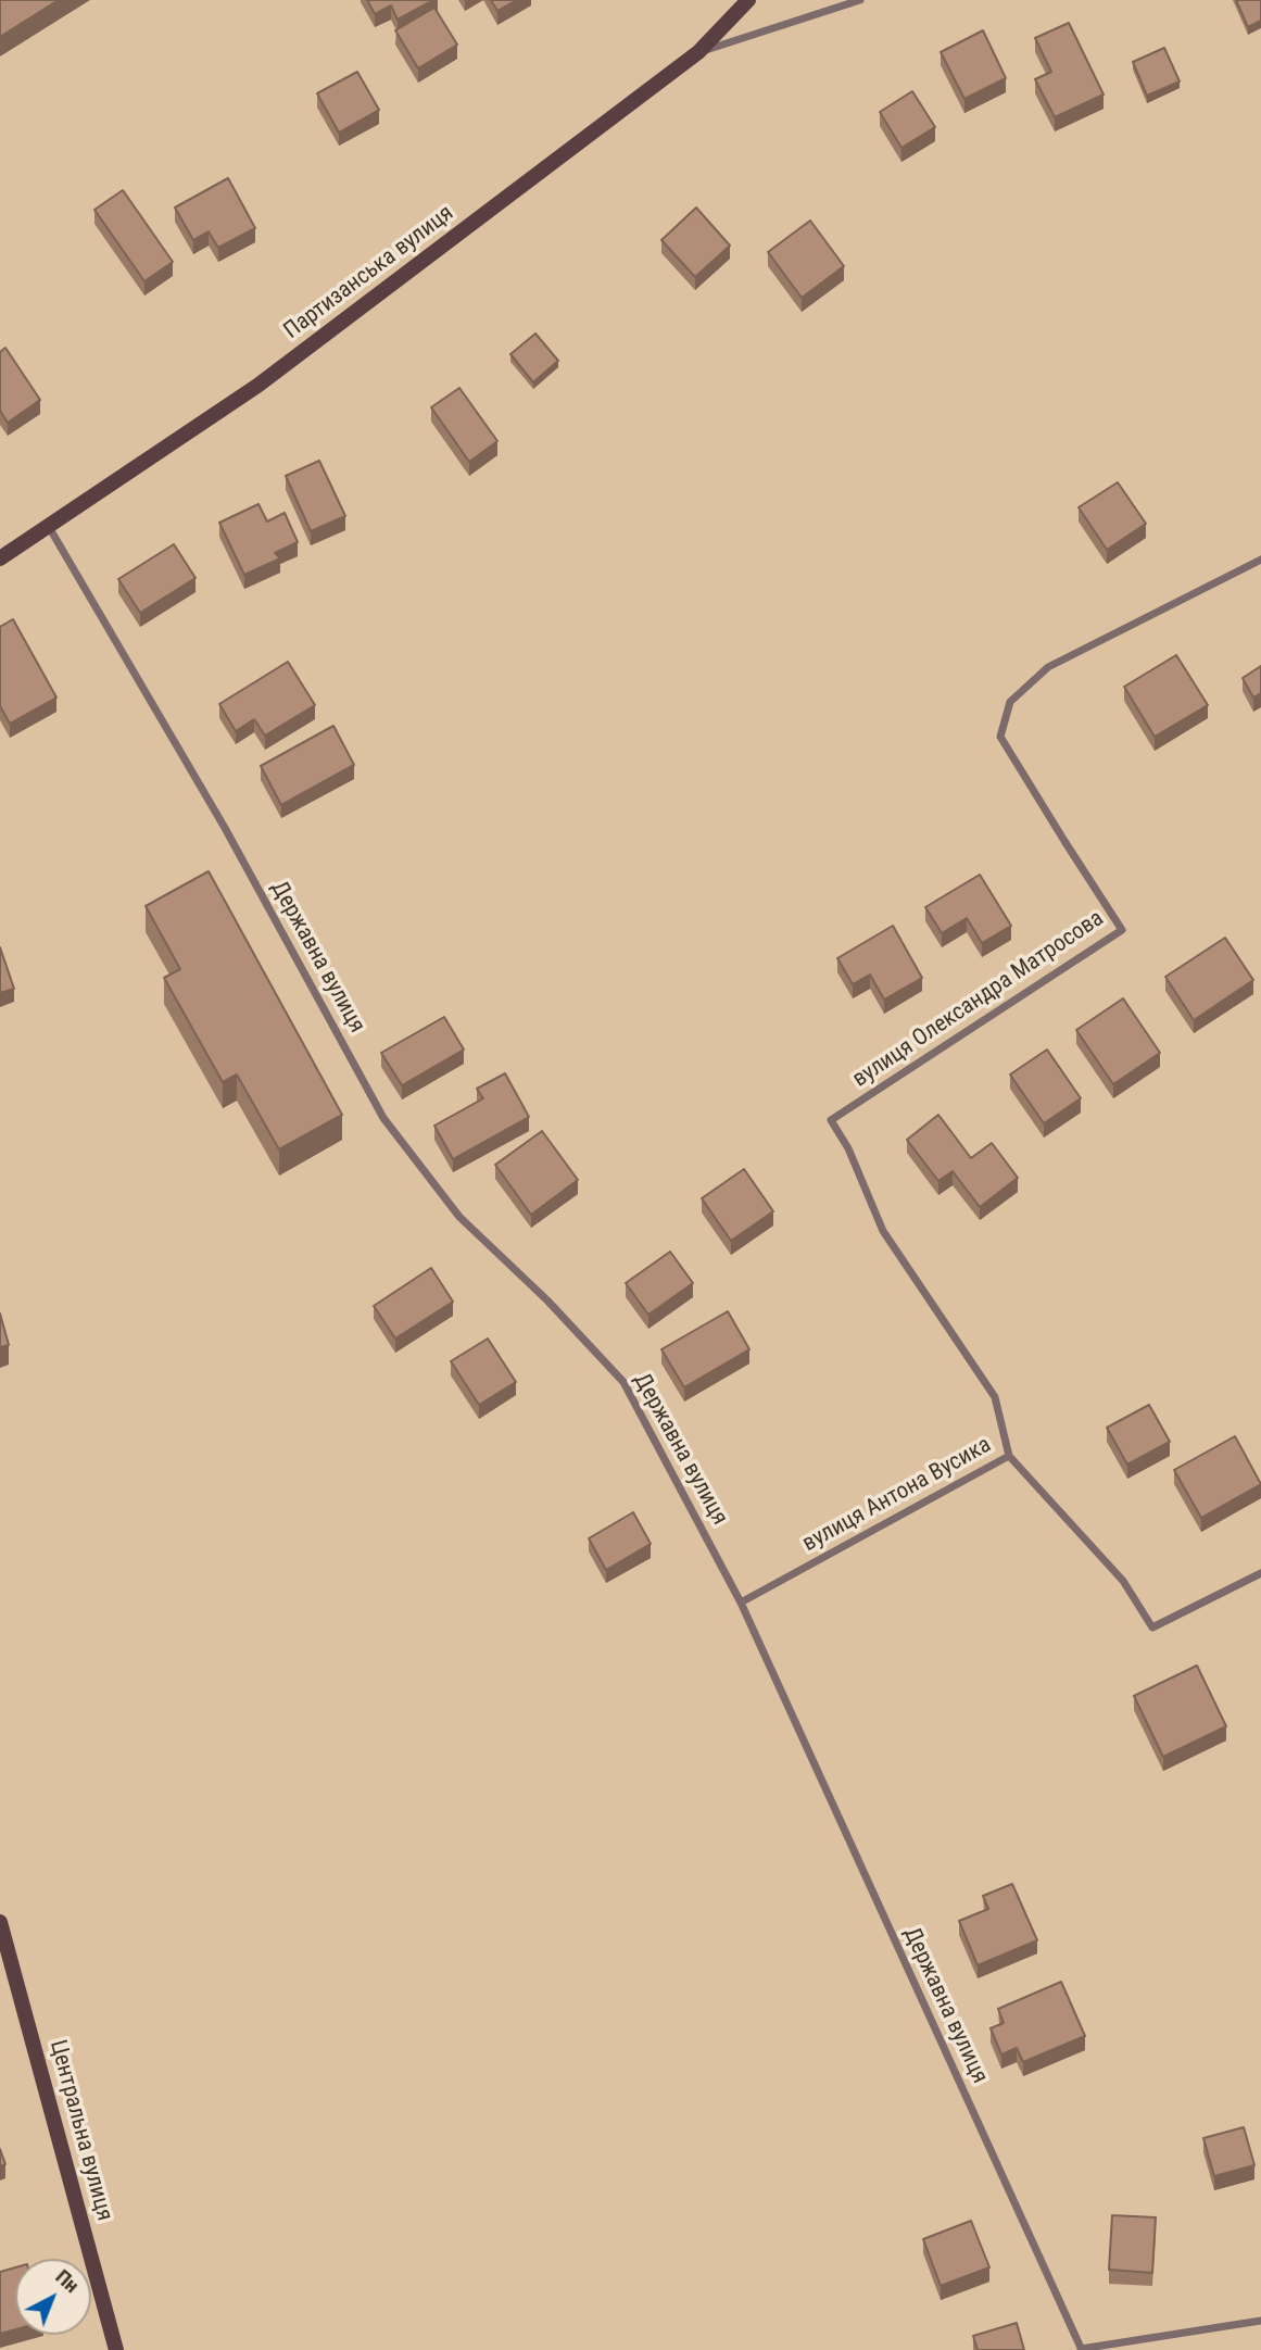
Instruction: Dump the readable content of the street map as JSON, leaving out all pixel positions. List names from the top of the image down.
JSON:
{
  "streets": {
    "main road": ["Партизанська вулиця", "Центральна вулиця"],
    "street": ["Державна вулиця", "вулиця Олександра Матросова", "вулиця Антона Вусика"]
  },
  "crossings": [
    ["Партизанська вулиця", "Державна вулиця"],
    ["Державна вулиця", "вулиця Антона Вусика"],
    ["вулиця Олександра Матросова", "вулиця Антона Вусика"]
  ],
  "north": "top right"
}
